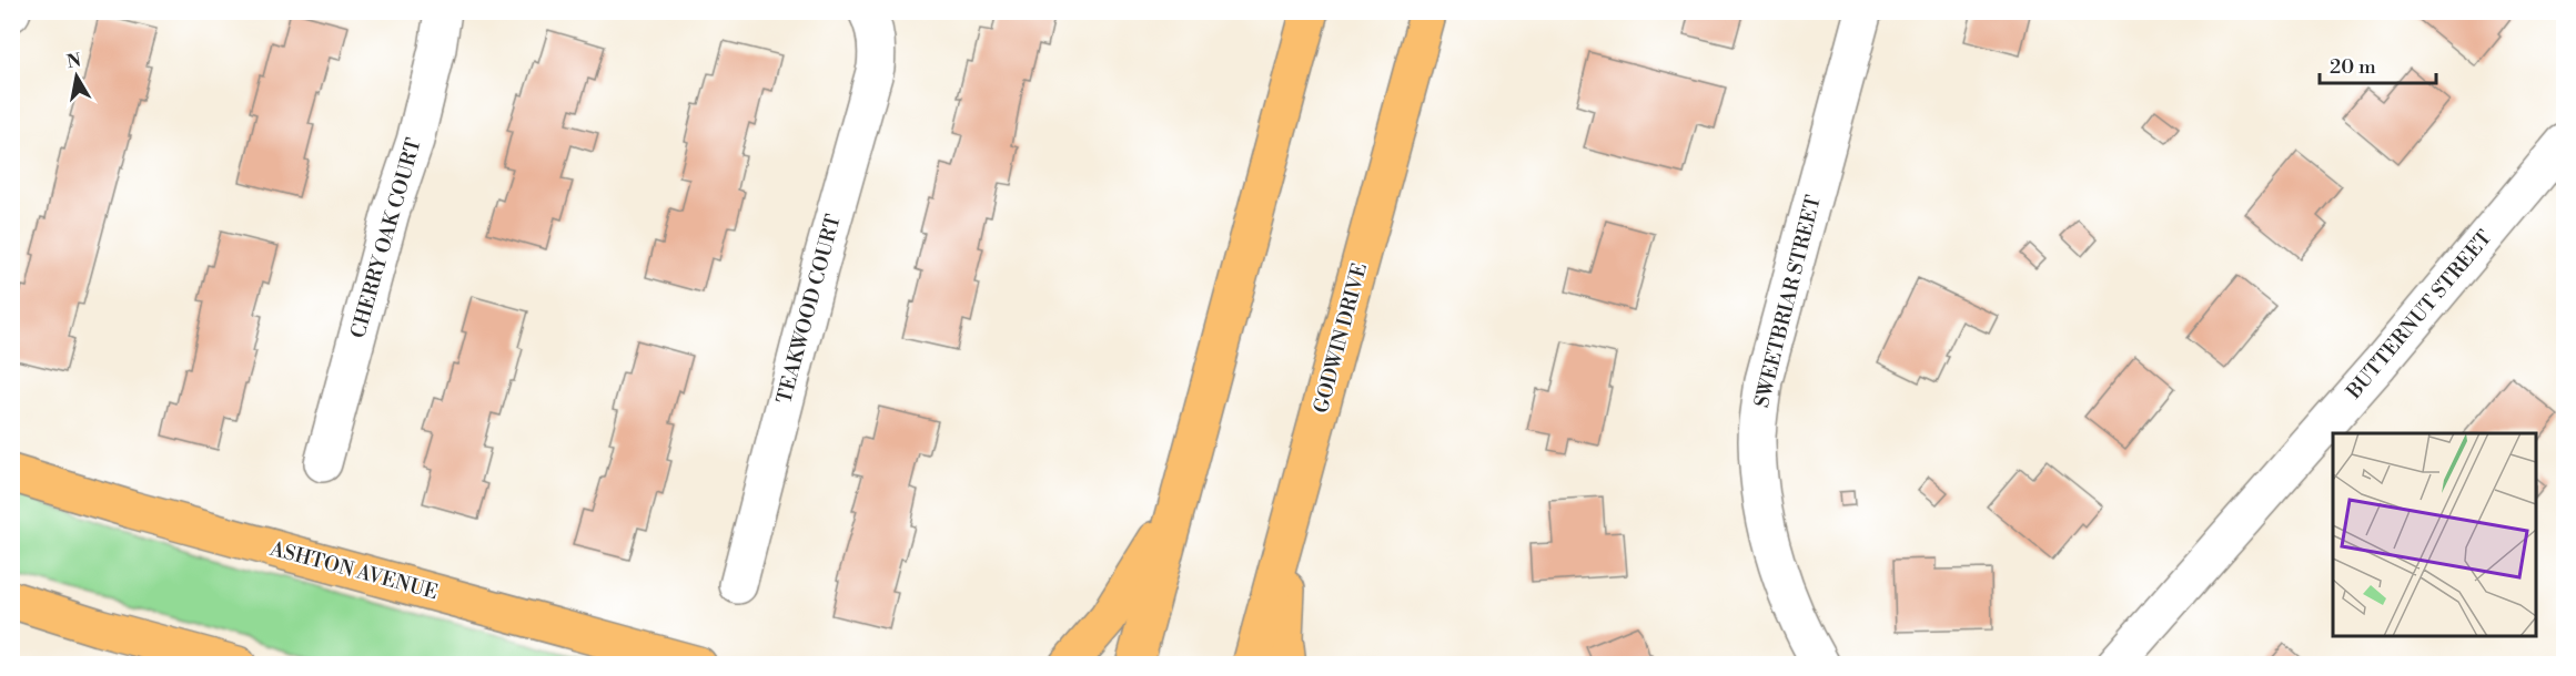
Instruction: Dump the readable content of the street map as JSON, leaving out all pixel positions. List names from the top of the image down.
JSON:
{
  "streets": {
    "main road": ["GODWIN DRIVE", "ASHTON AVENUE"],
    "street": [
      "CHERRY OAK COURT",
      "SWEETBRIAR STREET",
      "TEAKWOOD COURT",
      "BUTTERNUT STREET"
    ]
  },
  "scale_bar": "20 m",
  "north": "top"
}
